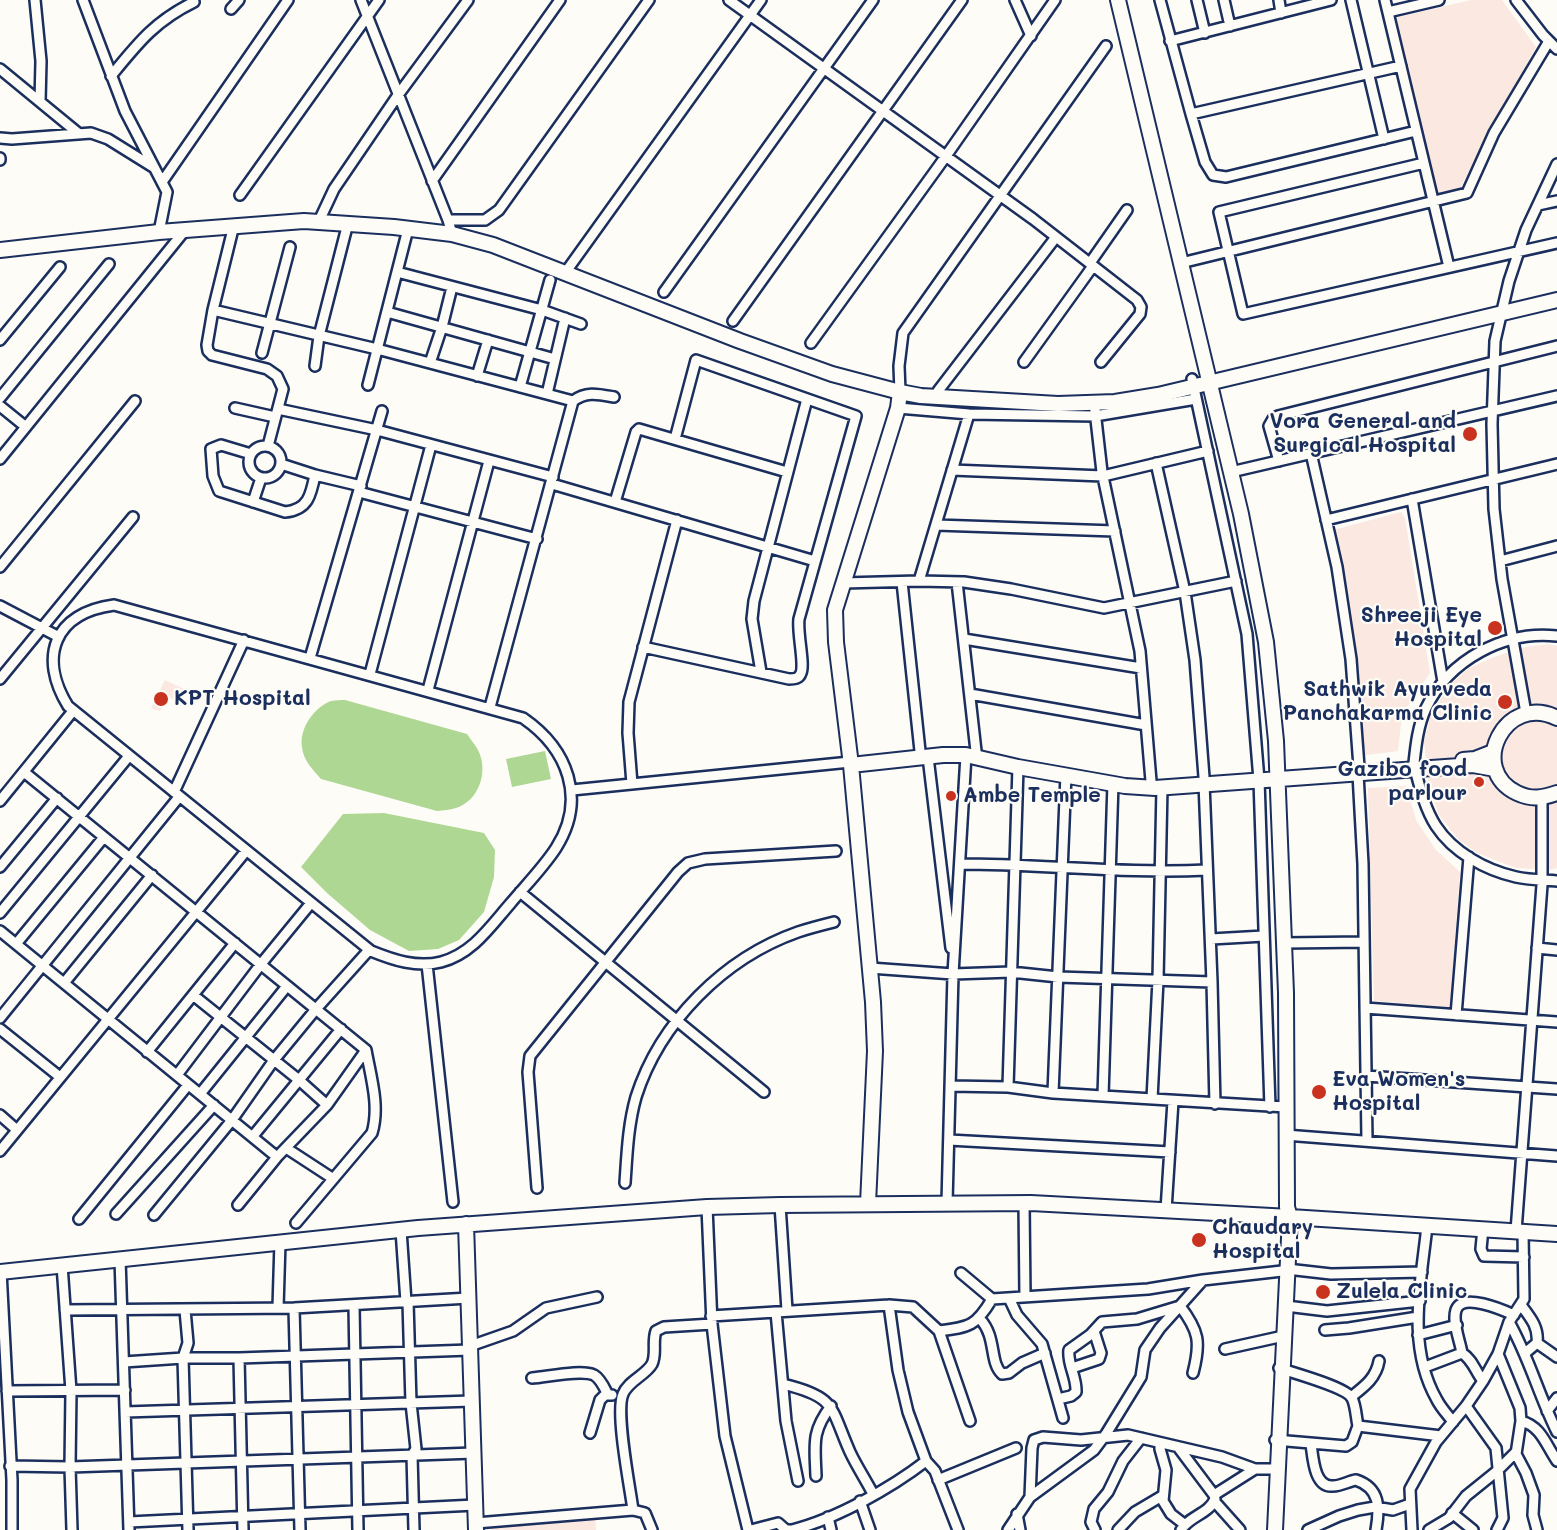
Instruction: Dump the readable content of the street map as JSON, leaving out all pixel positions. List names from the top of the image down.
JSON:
{
  "places": [
    "Vora General and Surgical Hospital",
    "Shreeji Eye Hospital",
    "KPT Hospital",
    "Sathwik Ayurveda Panchakarma Clinic",
    "Gazibo food parlour",
    "Ambe Temple",
    "Eva Women's Hospital",
    "Chaudary Hospital",
    "Zulela Clinic"
  ]
}
